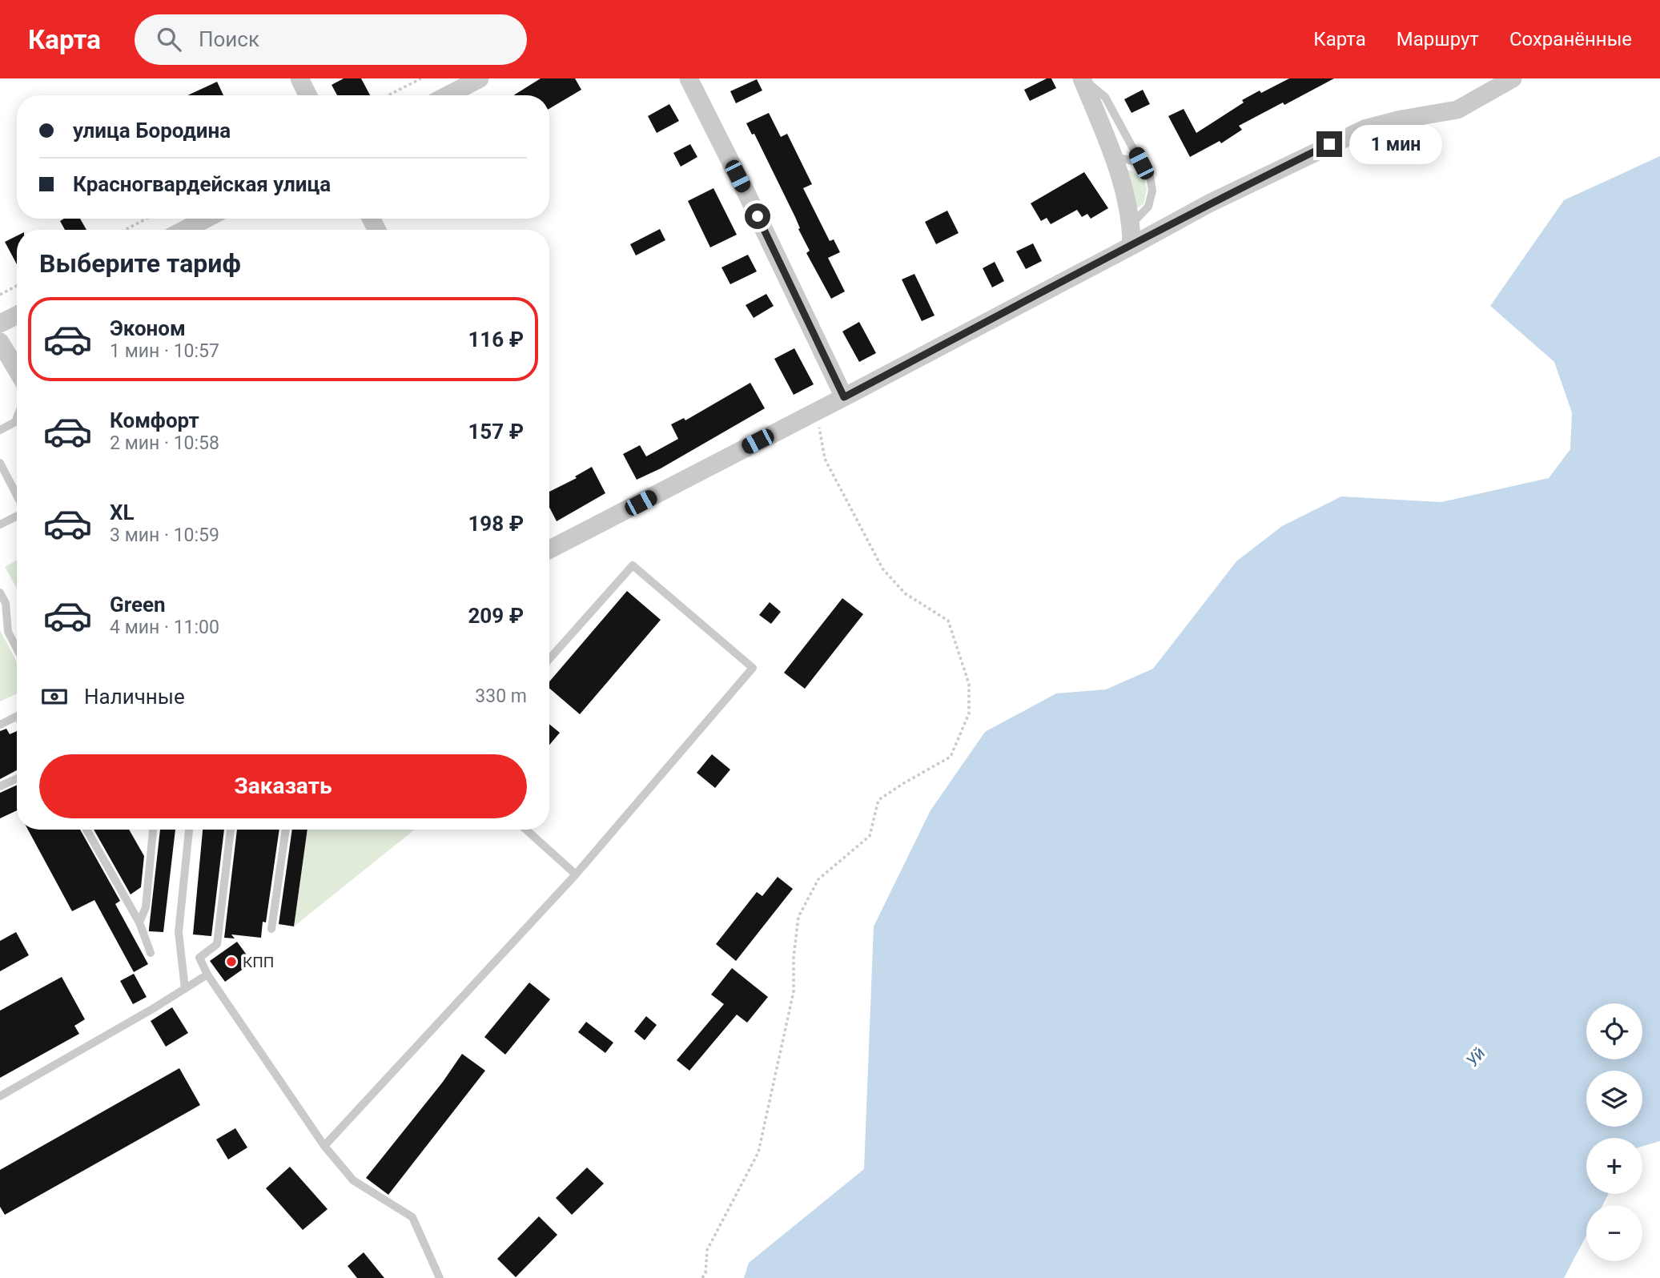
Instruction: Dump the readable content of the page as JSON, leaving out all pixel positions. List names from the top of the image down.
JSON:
{
  "water": ["Уй"],
  "places": ["КПП"],
  "page": {
    "header": "Карта",
    "search": "Поиск",
    "nav": ["Карта", "Маршрут", "Сохранённые"],
    "banner": ["улица Бородина", "Красногвардейская улица"],
    "bubble": "1 мин",
    "heading": "Выберите тариф",
    "list": [
      {
        "name": "Эконом",
        "note": "1 мин · 10:57",
        "value": "116 ₽"
      },
      {
        "name": "Комфорт",
        "note": "2 мин · 10:58",
        "value": "157 ₽"
      },
      {
        "name": "XL",
        "note": "3 мин · 10:59",
        "value": "198 ₽"
      },
      {
        "name": "Green",
        "note": "4 мин · 11:00",
        "value": "209 ₽"
      }
    ],
    "pay": ["Наличные", "330 m"],
    "buttons": "Заказать",
    "map_buttons": ["+", "−"]
  }
}
